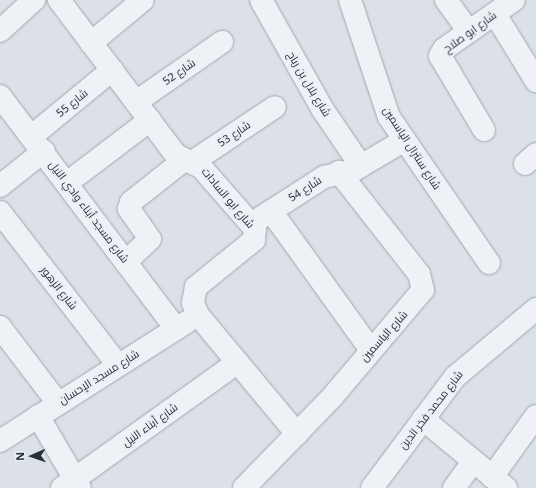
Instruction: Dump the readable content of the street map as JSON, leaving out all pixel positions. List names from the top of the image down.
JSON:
{
  "streets": {
    "street": [
      "شارع ابو صلاح",
      "شارع 52",
      "شارع بلال بن رباح",
      "شارع 55",
      "شارع 53",
      "شارع سنترال الياسمين",
      "شارع 54",
      "شارع ابو السادات",
      "شارع مسجد أبناء وادي النيل",
      "شارع الزهور",
      "شارع الياسمين",
      "شارع مسجد الإحسان",
      "شارع محمد فخر الدين",
      "شارع أبناء النيل"
    ]
  },
  "crossings": [
    ["شارع 52", "شارع ابو السادات"],
    ["شارع بلال بن رباح", "شارع 54"],
    ["شارع 55", "شارع ابو السادات"],
    ["شارع 55", "شارع مسجد أبناء وادي النيل"],
    ["شارع 53", "شارع ابو السادات"],
    ["شارع 53", "شارع مسجد أبناء وادي النيل"],
    ["شارع سنترال الياسمين", "شارع 54"],
    ["شارع 54", "شارع ابو السادات"],
    ["شارع 54", "شارع الياسمين"],
    ["شارع ابو السادات", "شارع الياسمين"],
    ["شارع ابو السادات", "شارع مسجد الإحسان"],
    ["شارع ابو السادات", "شارع أبناء النيل"],
    ["شارع مسجد أبناء وادي النيل", "شارع مسجد الإحسان"],
    ["شارع الزهور", "شارع مسجد الإحسان"]
  ],
  "north": "left"
}
